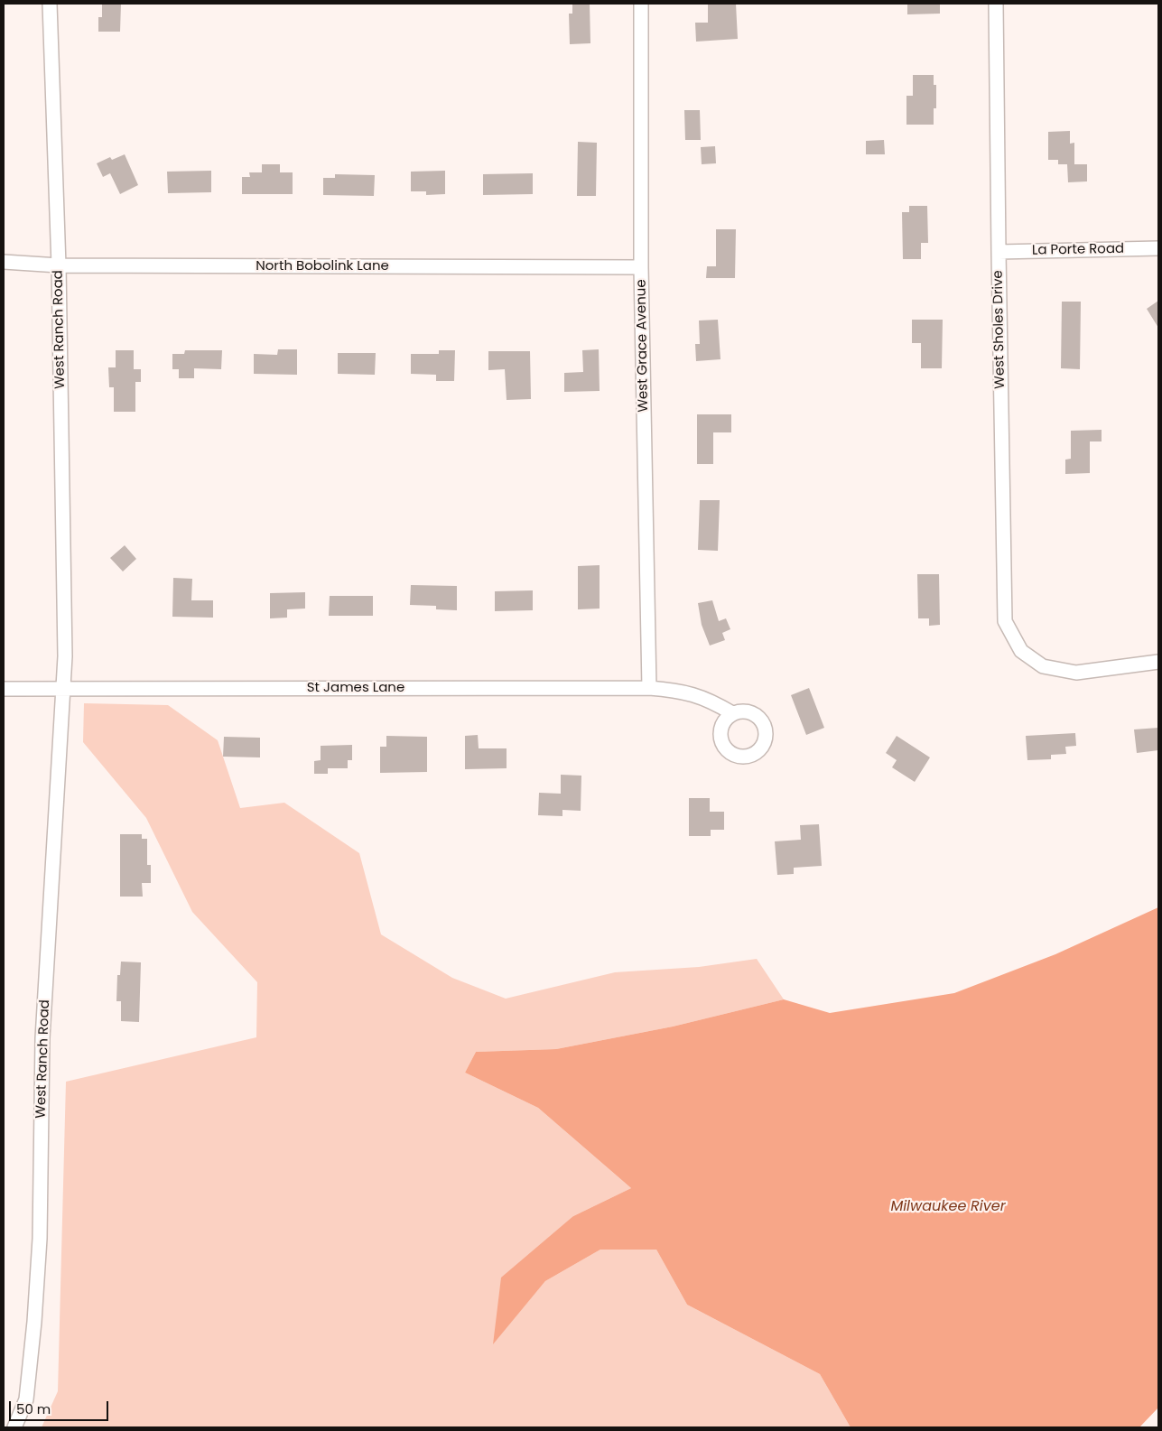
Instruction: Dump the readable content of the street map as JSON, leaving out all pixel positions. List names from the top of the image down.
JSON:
{
  "streets": {
    "street": [
      "La Porte Road",
      "North Bobolink Lane",
      "West Ranch Road",
      "West Sholes Drive",
      "West Grace Avenue",
      "St James Lane"
    ]
  },
  "crossings": [
    ["La Porte Road", "West Sholes Drive"],
    ["North Bobolink Lane", "West Ranch Road"],
    ["North Bobolink Lane", "West Grace Avenue"],
    ["West Ranch Road", "St James Lane"],
    ["West Grace Avenue", "St James Lane"]
  ],
  "water": ["Milwaukee River"],
  "scale_bar": "50 m"
}
